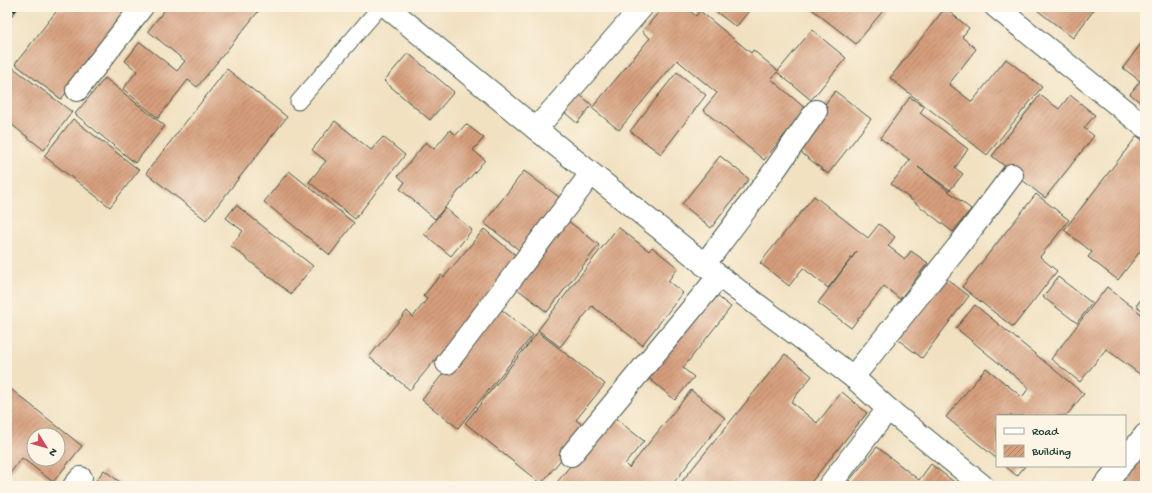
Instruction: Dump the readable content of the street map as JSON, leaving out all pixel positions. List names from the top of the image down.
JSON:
{
  "legend": ["Road", "Building"],
  "north": "bottom right"
}
